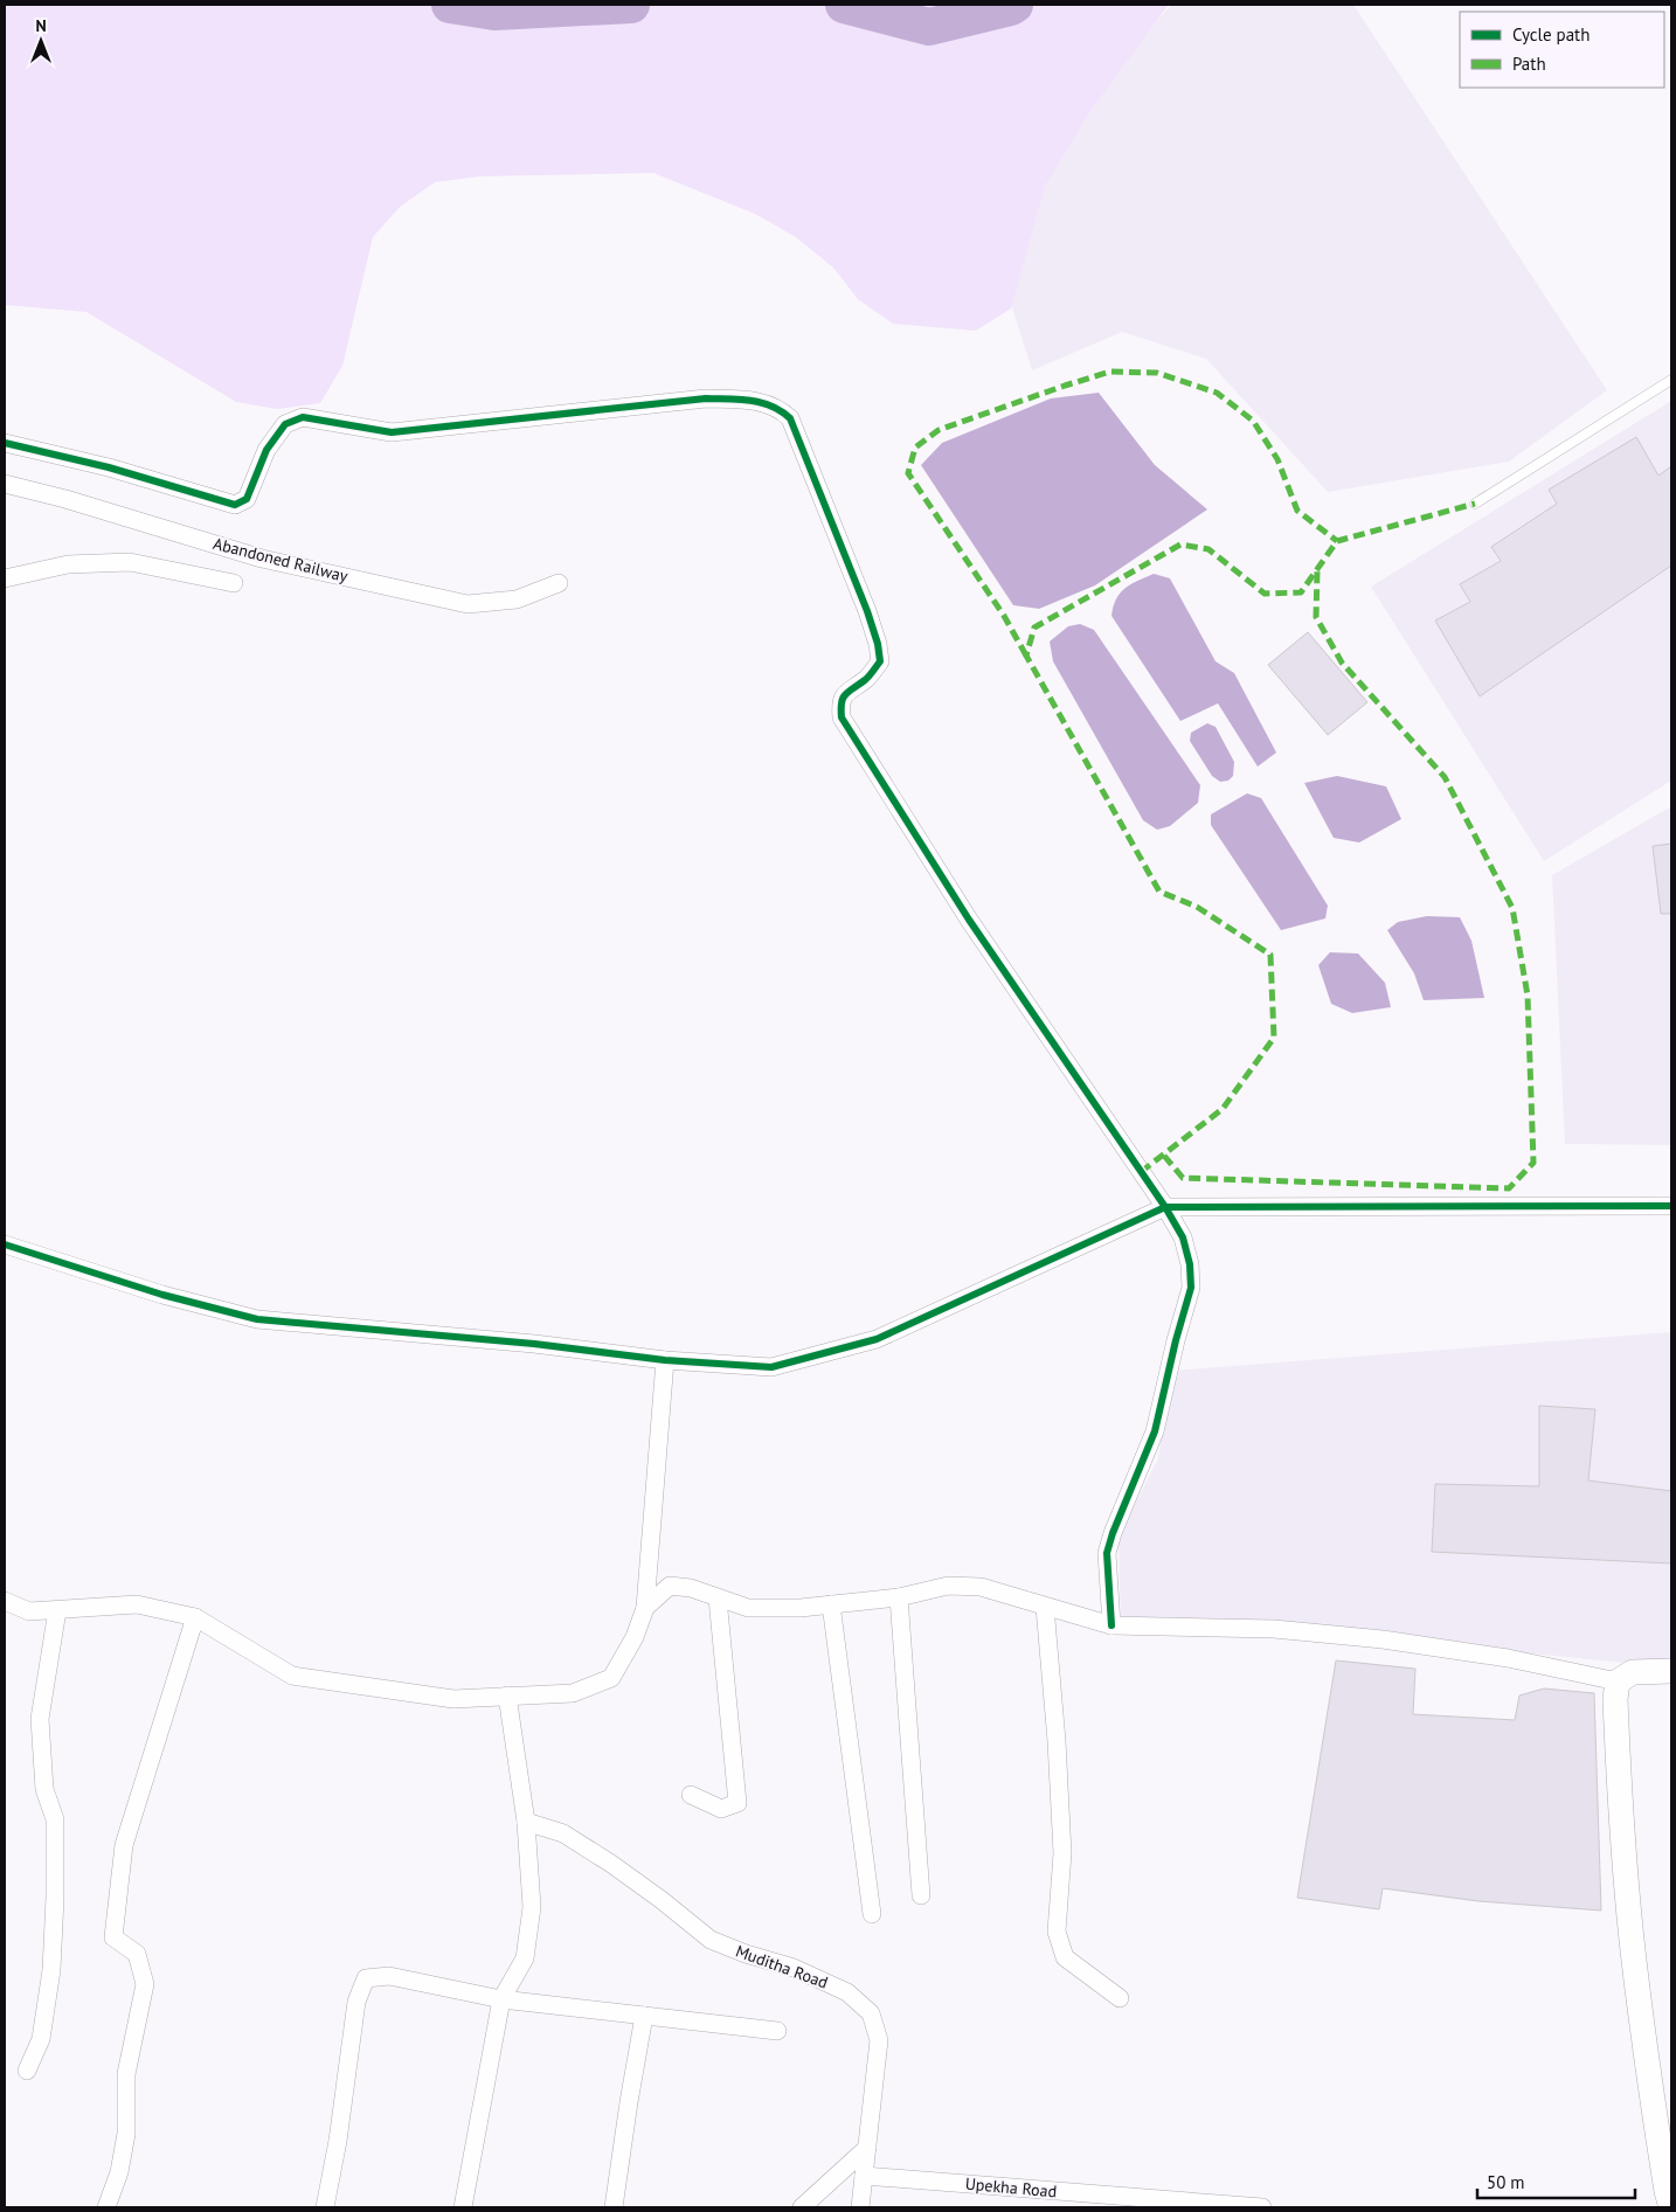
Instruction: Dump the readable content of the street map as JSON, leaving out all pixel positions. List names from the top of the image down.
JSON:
{
  "streets": {
    "street": ["Abandoned Railway", "Muditha Road", "Upekha Road"]
  },
  "crossings": [
    ["Muditha Road", "Upekha Road"]
  ],
  "legend": ["Cycle path", "Path"],
  "scale_bar": "50 m",
  "north": "top"
}
